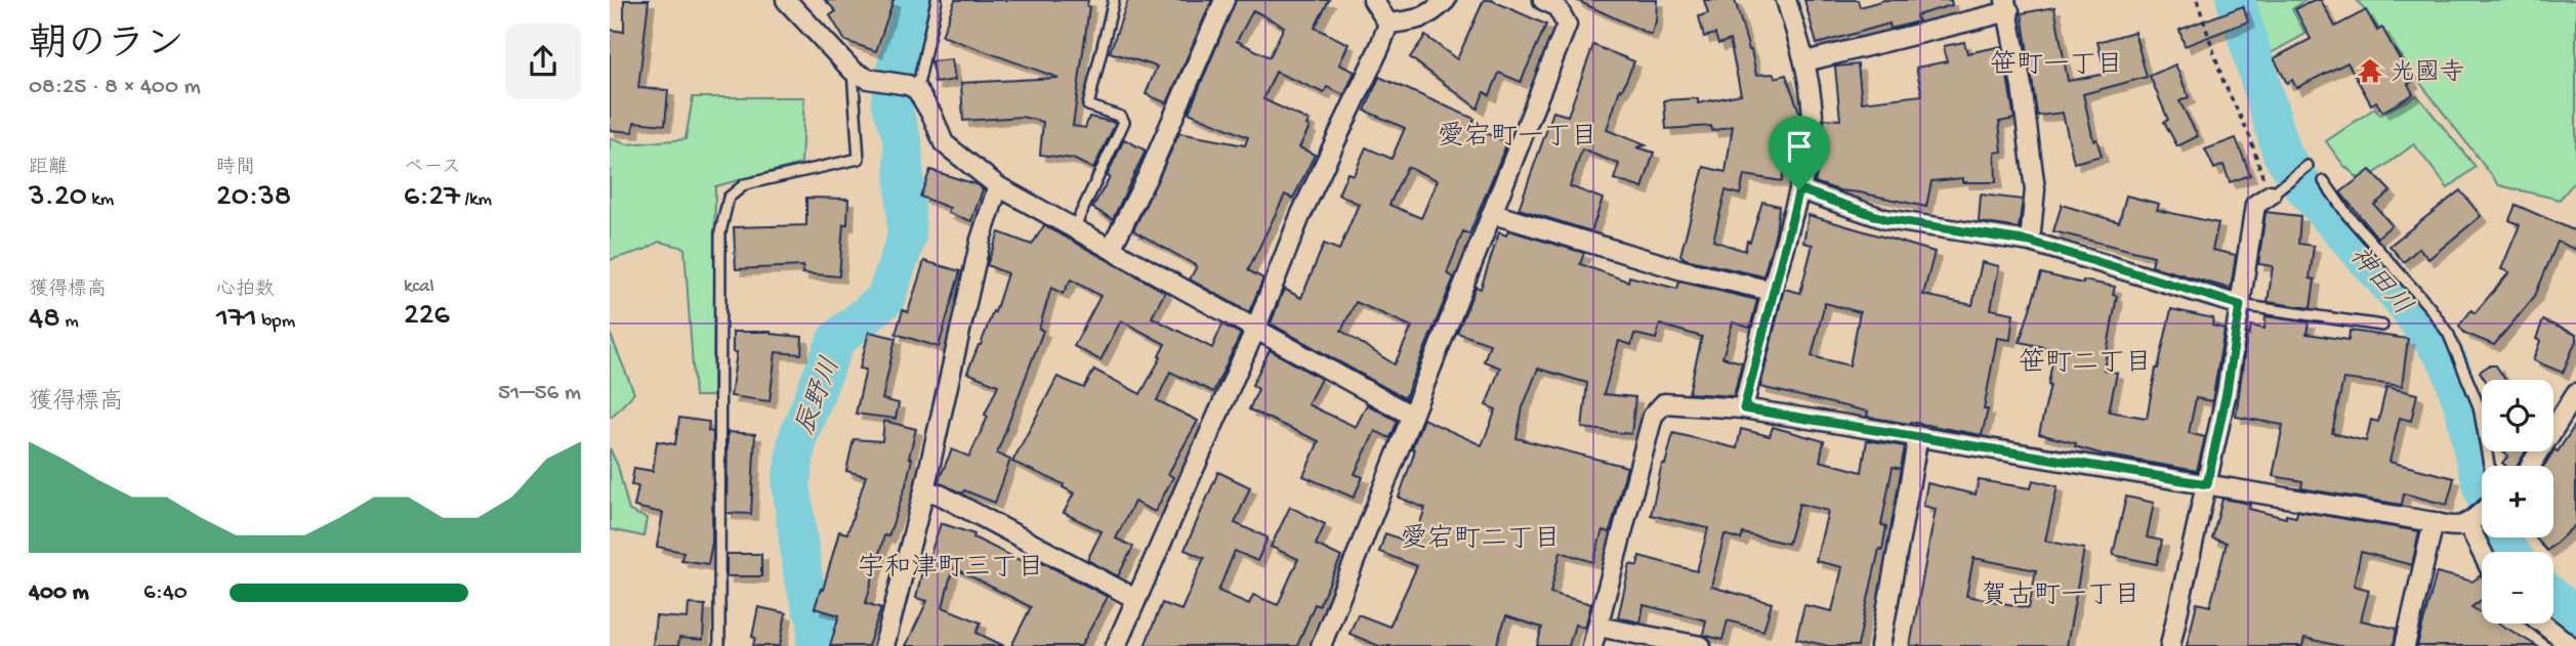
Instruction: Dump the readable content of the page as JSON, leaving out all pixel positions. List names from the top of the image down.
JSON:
{
  "districts": [
    "笹町一丁目",
    "愛宕町一丁目",
    "笹町二丁目",
    "愛宕町二丁目",
    "宇和津町三丁目",
    "賀古町一丁目"
  ],
  "water": ["神田川", "辰野川"],
  "places": {
    "temple": ["光國寺"]
  },
  "page": {
    "heading": ["朝のラン", "08:25 · 8 × 400 m"],
    "stats": [
      ["距離", "3.20 km"],
      ["時間", "20:38"],
      ["ペース", "6:27 /km"],
      ["獲得標高", "48 m"],
      ["心拍数", "171 bpm"],
      ["kcal", "226"]
    ],
    "chart": ["獲得標高", "51–56 m"],
    "map_buttons": ["+", "−"],
    "list": [
      {
        "name": "400 m",
        "note": "6:40"
      }
    ]
  }
}
